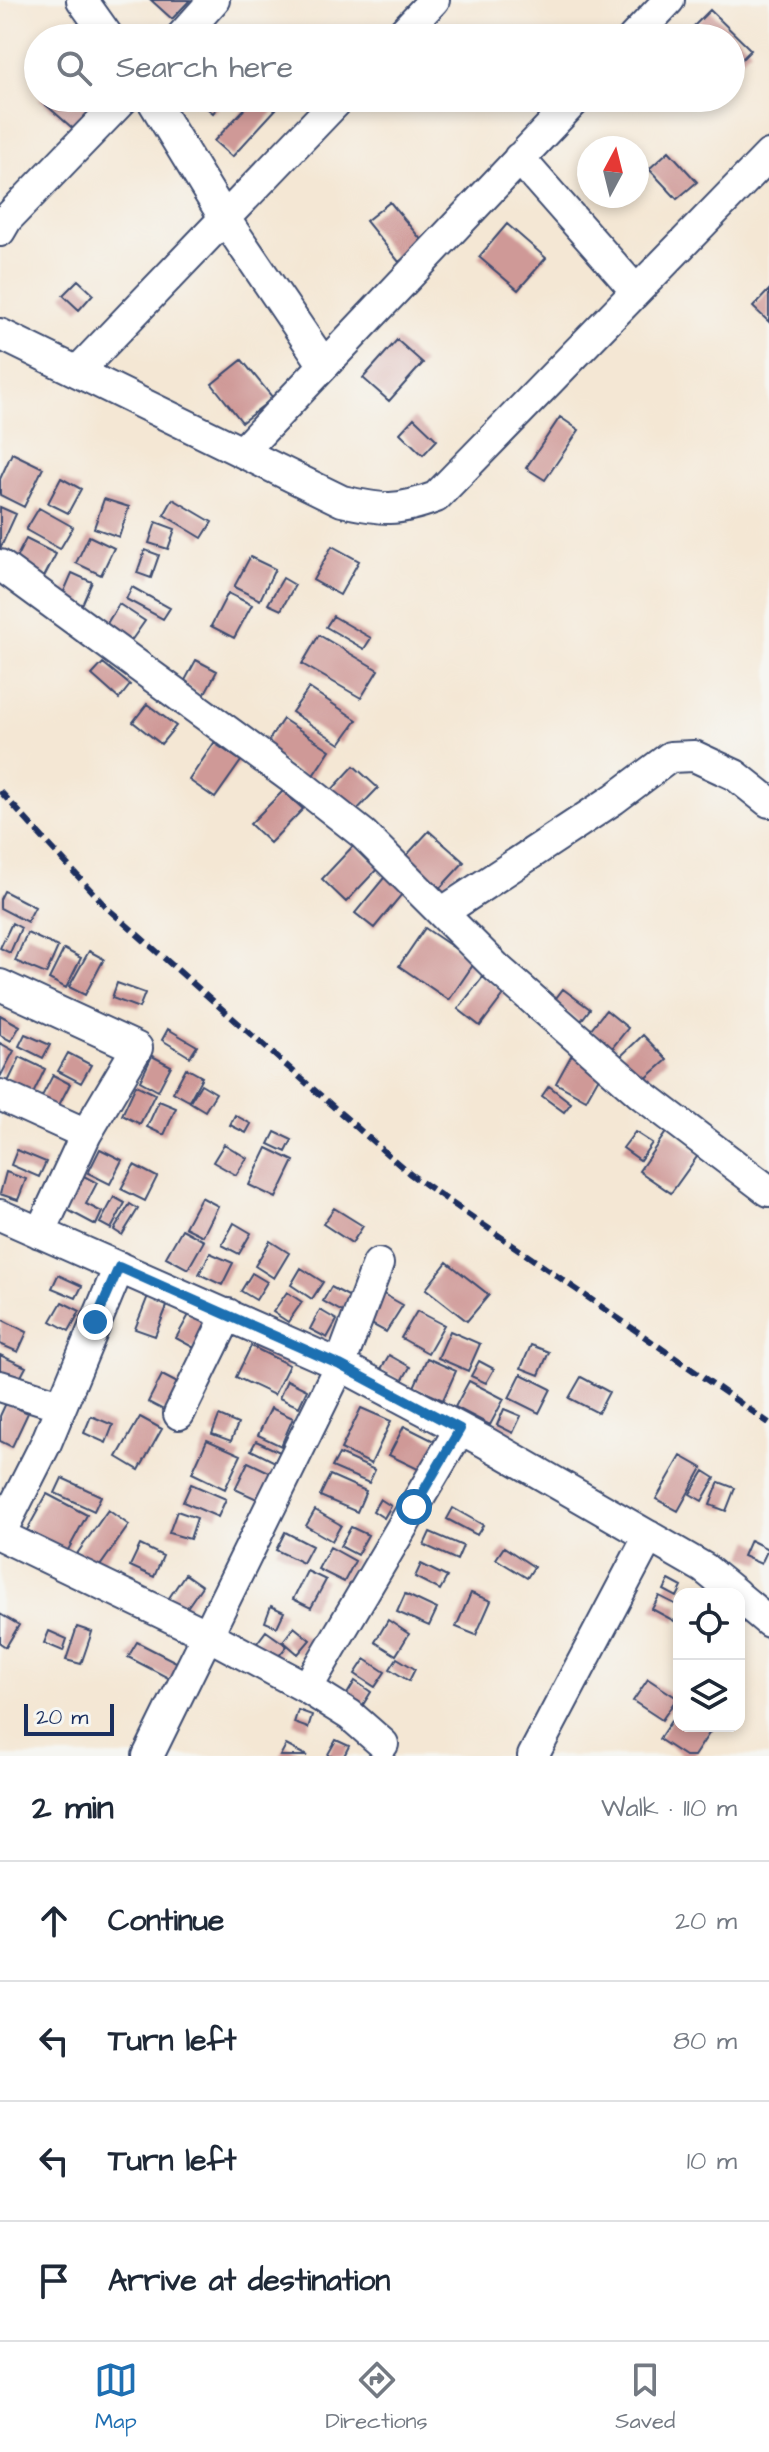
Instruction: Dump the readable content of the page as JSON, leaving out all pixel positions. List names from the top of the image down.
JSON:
{
  "scale_bar": "20 m",
  "north": "top",
  "page": {
    "search": "Search here",
    "scale": "20 m",
    "heading": ["2 min", "Walk · 110 m"],
    "list": [
      ["Continue", "20 m"],
      ["Turn left", "80 m"],
      ["Turn left", "10 m"],
      "Arrive at destination"
    ],
    "nav": ["Map", "Directions", "Saved"]
  }
}
